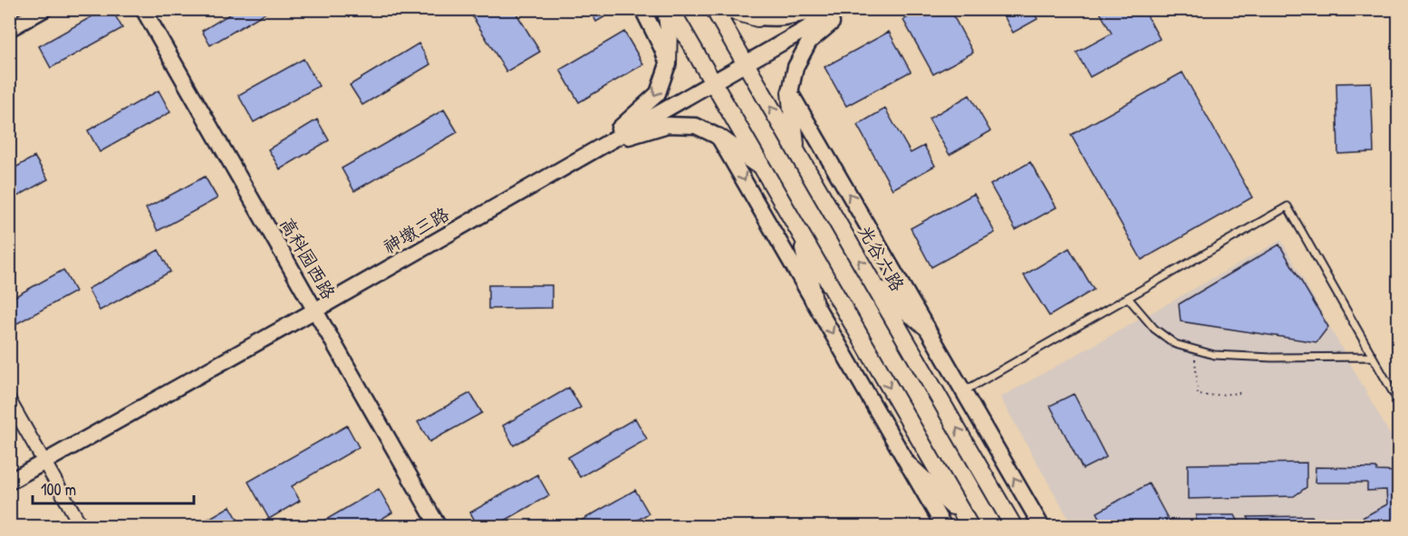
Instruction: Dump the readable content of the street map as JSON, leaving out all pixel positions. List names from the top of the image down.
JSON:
{
  "streets": {
    "main road": ["光谷六路"],
    "street": ["神墩三路", "高科园西路"]
  },
  "crossings": [
    ["神墩三路", "高科园西路"],
    ["神墩三路", "光谷六路"]
  ],
  "scale_bar": "100 m"
}
